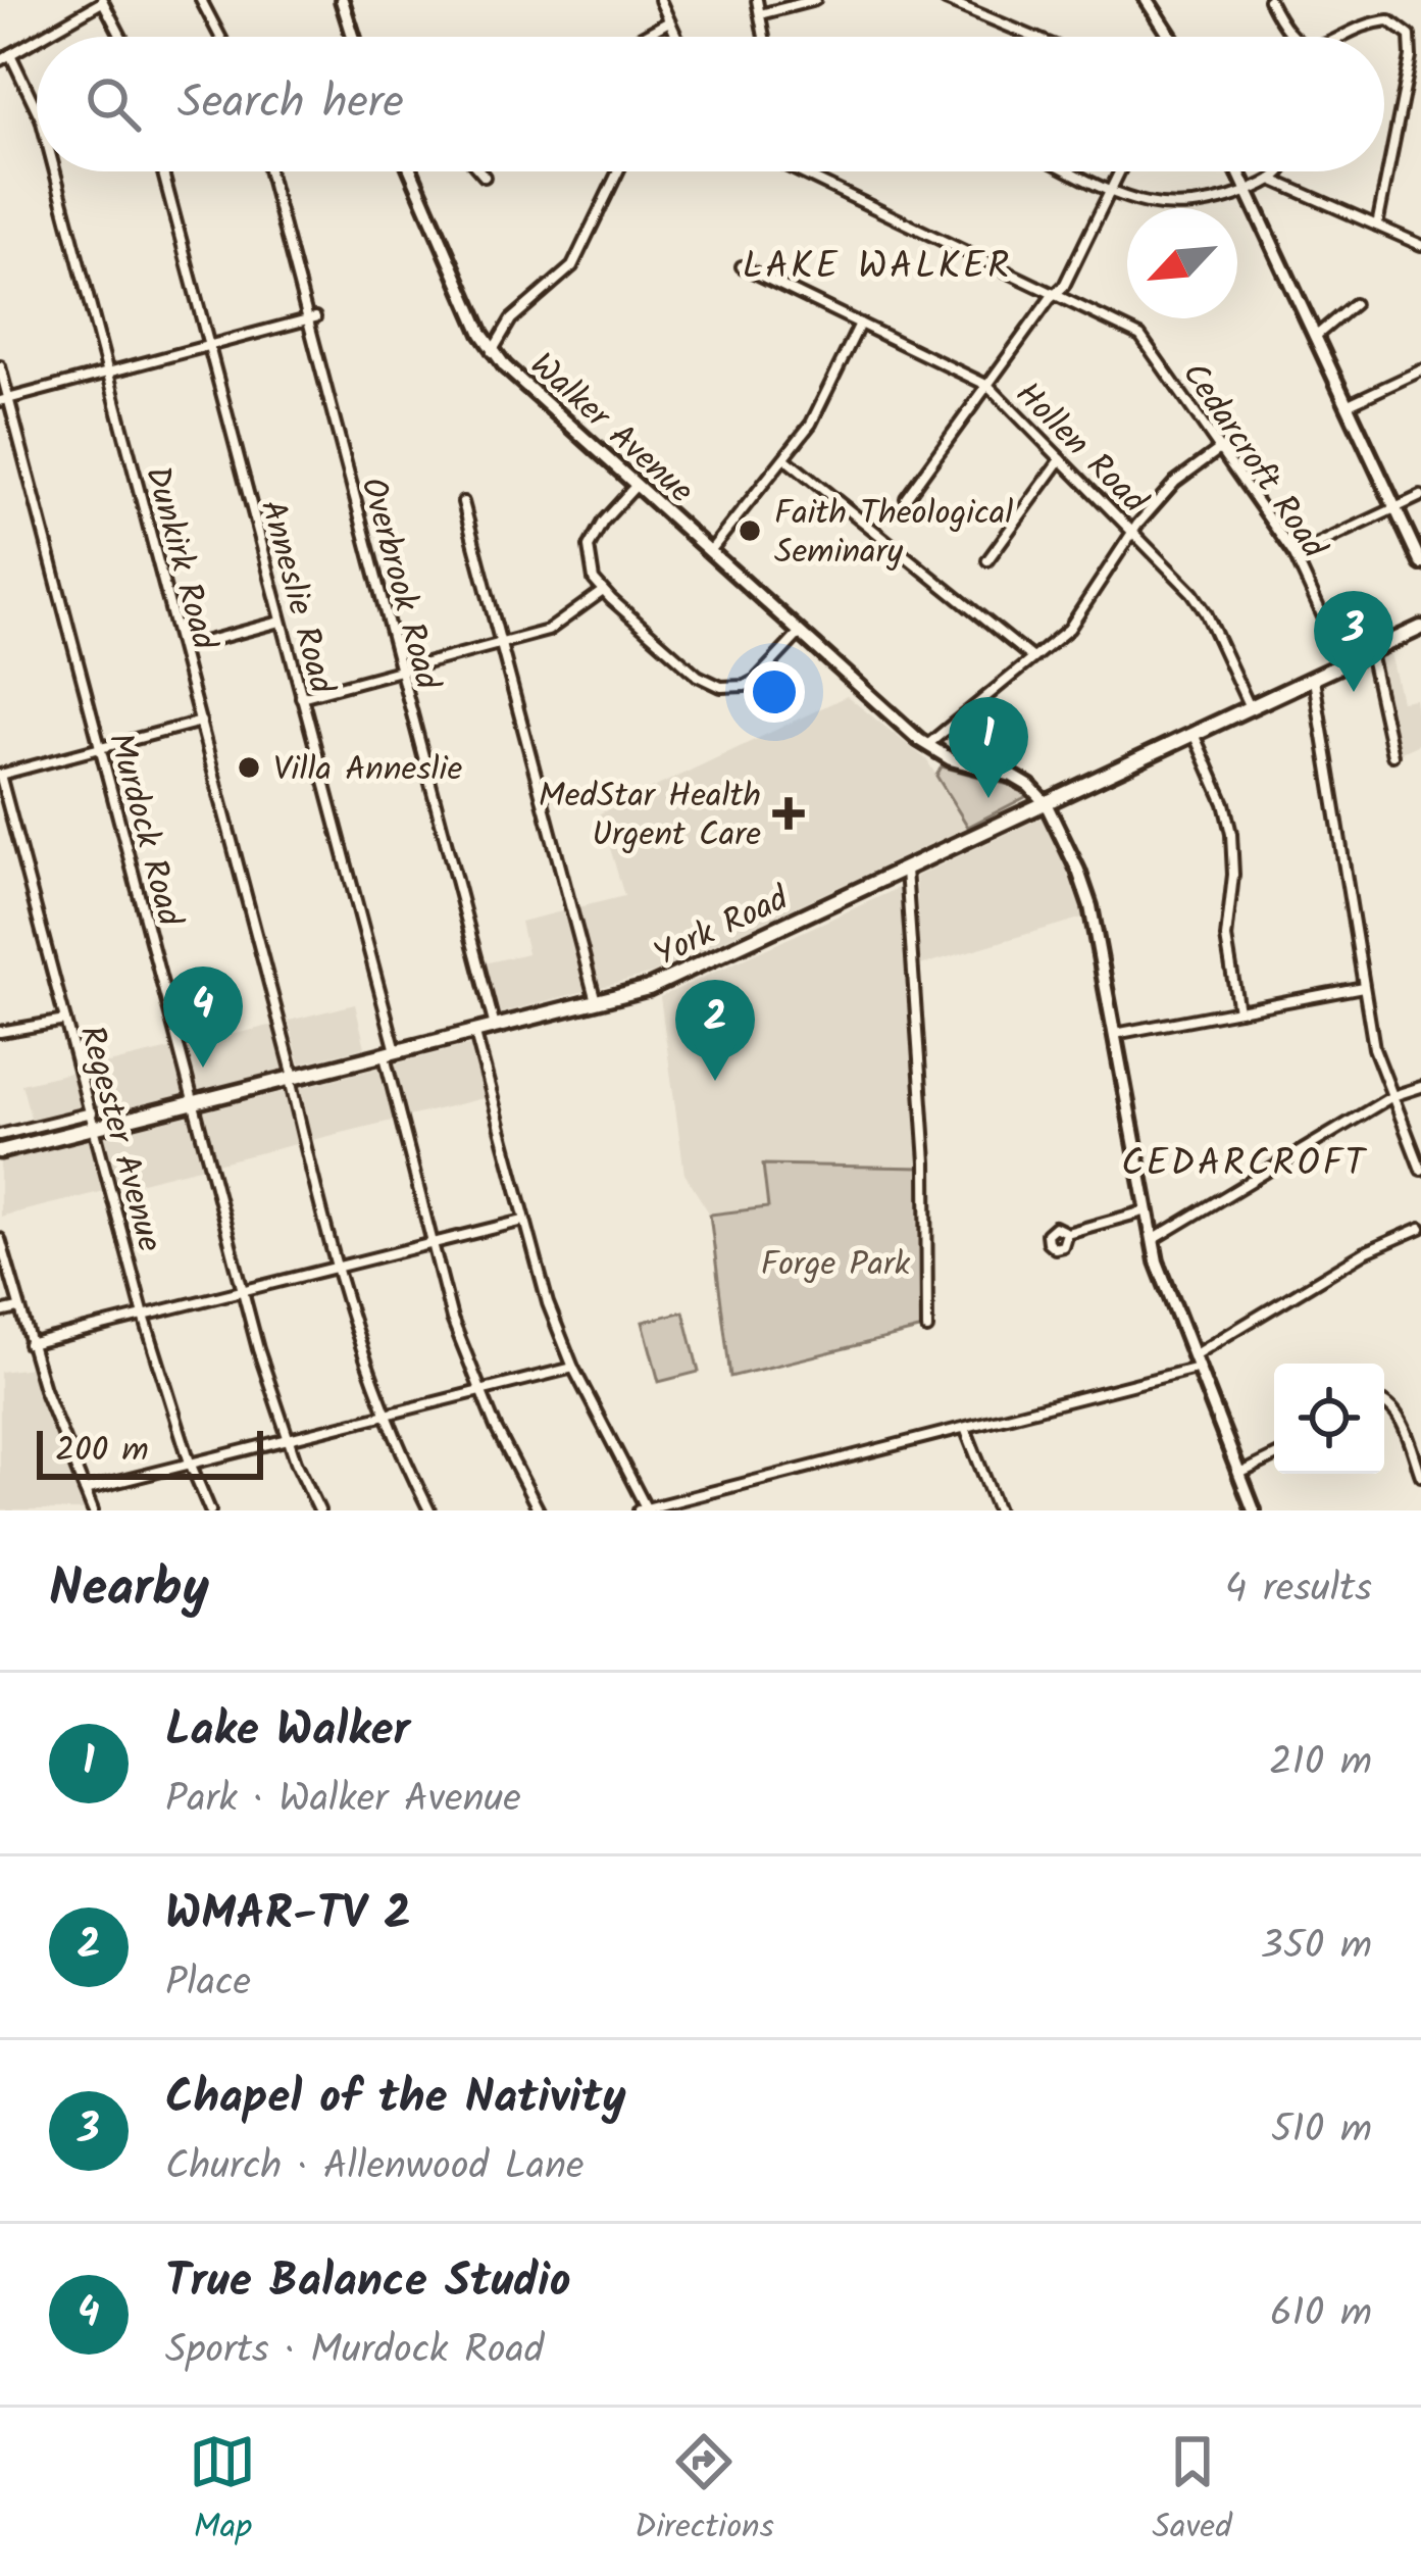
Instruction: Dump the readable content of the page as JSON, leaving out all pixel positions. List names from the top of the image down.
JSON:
{
  "streets": {
    "main road": ["York Road"],
    "street": [
      "Walker Avenue",
      "Hollen Road",
      "Cedarcroft Road",
      "Dunkirk Road",
      "Overbrook Road",
      "Anneslie Road",
      "Murdock Road",
      "Regester Avenue"
    ]
  },
  "crossings": [
    ["Walker Avenue", "York Road"],
    ["Hollen Road", "York Road"],
    ["Cedarcroft Road", "York Road"],
    ["Dunkirk Road", "York Road"],
    ["Overbrook Road", "York Road"],
    ["Anneslie Road", "York Road"],
    ["Murdock Road", "York Road"],
    ["York Road", "Regester Avenue"]
  ],
  "districts": ["LAKE WALKER", "CEDARCROFT"],
  "parks": ["Forge Park"],
  "places": {
    "other": ["Faith Theological Seminary", "Villa Anneslie"],
    "health": ["MedStar Health Urgent Care"]
  },
  "scale_bar": "200 m",
  "north": "bottom left",
  "page": {
    "search": "Search here",
    "pins": [
      "3",
      "1",
      "4",
      "2"
    ],
    "scale": "200 m",
    "heading": ["Nearby", "4 results"],
    "list": [
      {
        "mark": "1",
        "name": "Lake Walker",
        "note": "Park · Walker Avenue",
        "value": "210 m"
      },
      {
        "mark": "2",
        "name": "WMAR-TV 2",
        "note": "Place",
        "value": "350 m"
      },
      {
        "mark": "3",
        "name": "Chapel of the Nativity",
        "note": "Church · Allenwood Lane",
        "value": "510 m"
      },
      {
        "mark": "4",
        "name": "True Balance Studio",
        "note": "Sports · Murdock Road",
        "value": "610 m"
      }
    ],
    "nav": ["Map", "Directions", "Saved"]
  }
}
